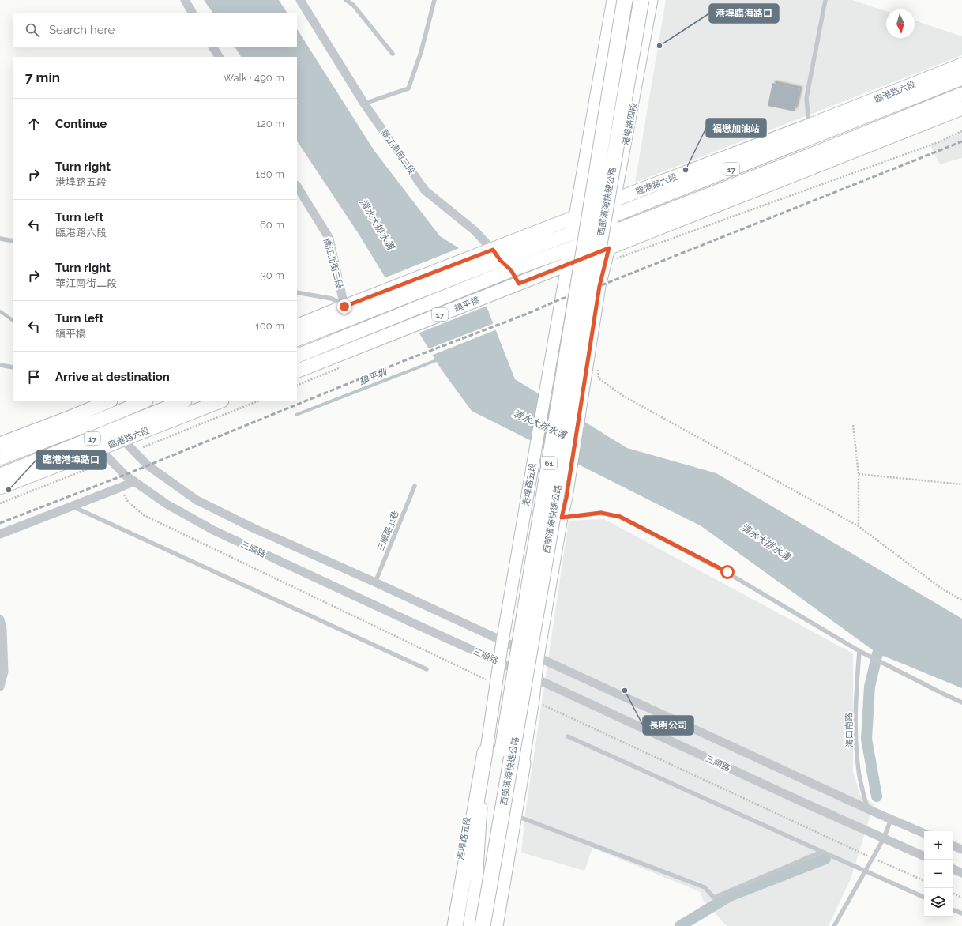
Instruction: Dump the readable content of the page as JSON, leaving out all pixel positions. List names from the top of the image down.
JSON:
{
  "streets": {
    "highway": ["西部濱海快速公路", "61"],
    "main road": ["臨港路六段", "17", "鎮平橋"],
    "street": [
      "港埠路四段",
      "華江南街二段",
      "橋江北街二段",
      "港埠路五段",
      "三順路"
    ],
    "lane": ["三順路31巷", "海口南路"]
  },
  "crossings": [
    ["臨港路六段", "港埠路四段"],
    ["臨港路六段", "華江南街二段"],
    ["臨港路六段", "17"],
    ["臨港路六段", "鎮平橋"],
    ["臨港路六段", "港埠路五段"],
    ["臨港路六段", "三順路"],
    ["港埠路四段", "港埠路五段"],
    ["華江南街二段", "17"],
    ["華江南街二段", "鎮平橋"],
    ["17", "橋江北街二段"],
    ["17", "鎮平橋"],
    ["17", "三順路"],
    ["橋江北街二段", "鎮平橋"],
    ["港埠路五段", "三順路"]
  ],
  "water": ["清水大排水溝", "鎮平圳"],
  "places": [
    "港埠臨海路口",
    "福懋加油站",
    "臨港港埠路口",
    "長明公司"
  ],
  "north": "bottom",
  "page": {
    "search": "Search here",
    "heading": ["7 min", "Walk · 490 m"],
    "list": [
      ["Continue", "120 m"],
      ["Turn right", "港埠路五段", "180 m"],
      ["Turn left", "臨港路六段", "60 m"],
      ["Turn right", "華江南街二段", "30 m"],
      ["Turn left", "鎮平橋", "100 m"],
      "Arrive at destination"
    ],
    "map_buttons": ["+", "−"]
  }
}
